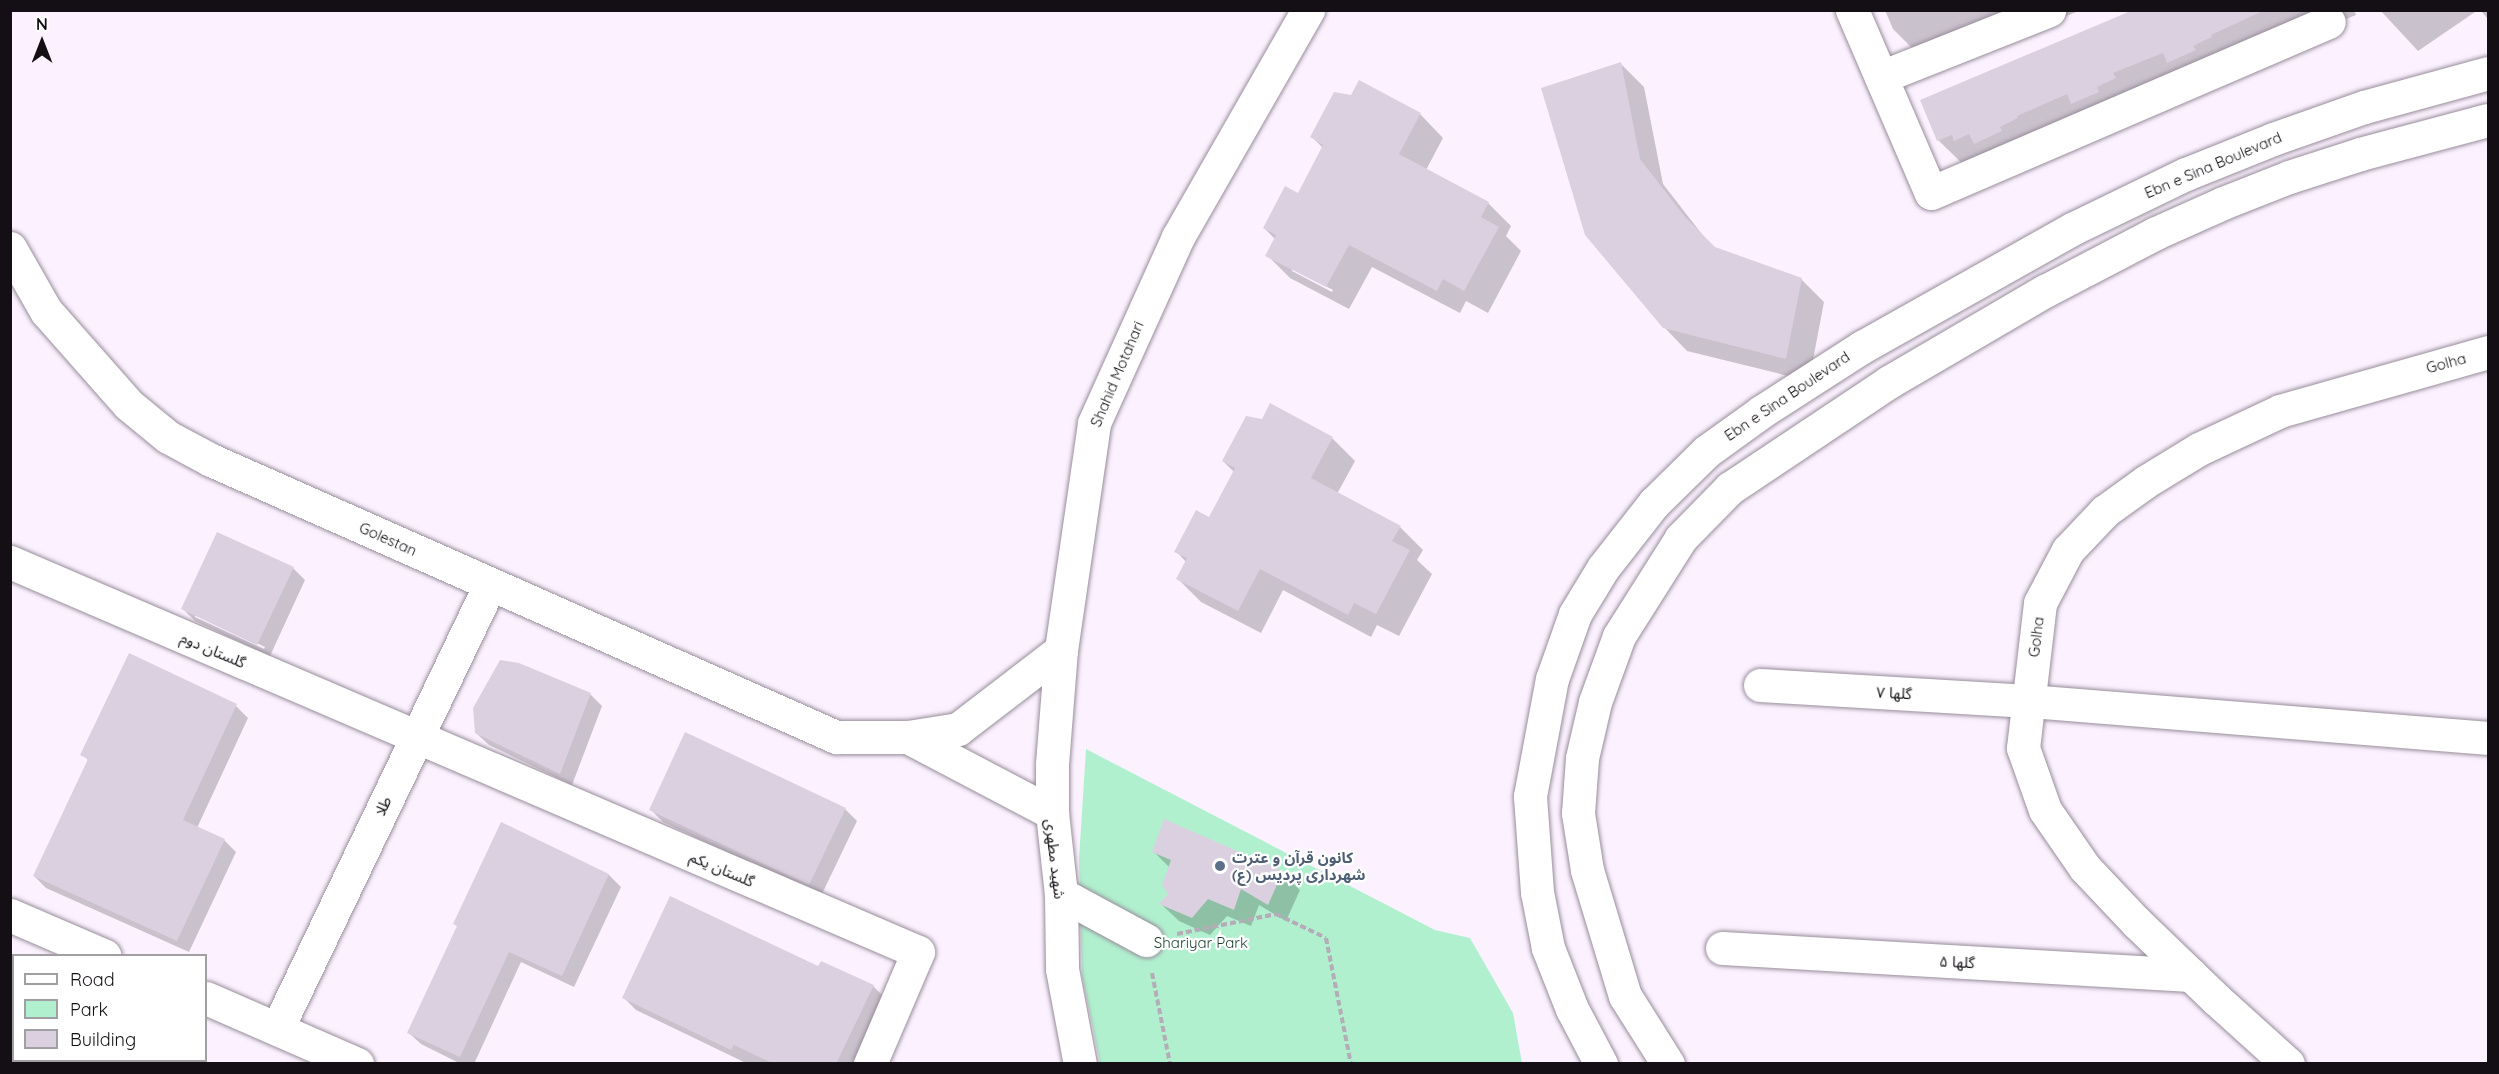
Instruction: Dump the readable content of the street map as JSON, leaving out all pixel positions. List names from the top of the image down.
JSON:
{
  "streets": {
    "street": [
      "Ebn e Sina Boulevard",
      "Golha",
      "Shahid Motahari",
      "Golestan",
      "گلستان دوم",
      "گلها ۷",
      "طلا",
      "شهید مطهری",
      "گلستان یکم",
      "گلها ۵"
    ]
  },
  "crossings": [
    ["Golha", "گلها ۷"],
    ["Golha", "گلها ۵"],
    ["Shahid Motahari", "شهید مطهری"],
    ["Golestan", "طلا"],
    ["Golestan", "شهید مطهری"],
    ["گلستان دوم", "طلا"],
    ["گلستان دوم", "گلستان یکم"],
    ["طلا", "گلستان یکم"]
  ],
  "parks": ["Shariyar Park"],
  "places": ["کانون قرآن و عترت (ع) شهرداری پردیس"],
  "legend": ["Road", "Park", "Building"],
  "north": "top"
}
